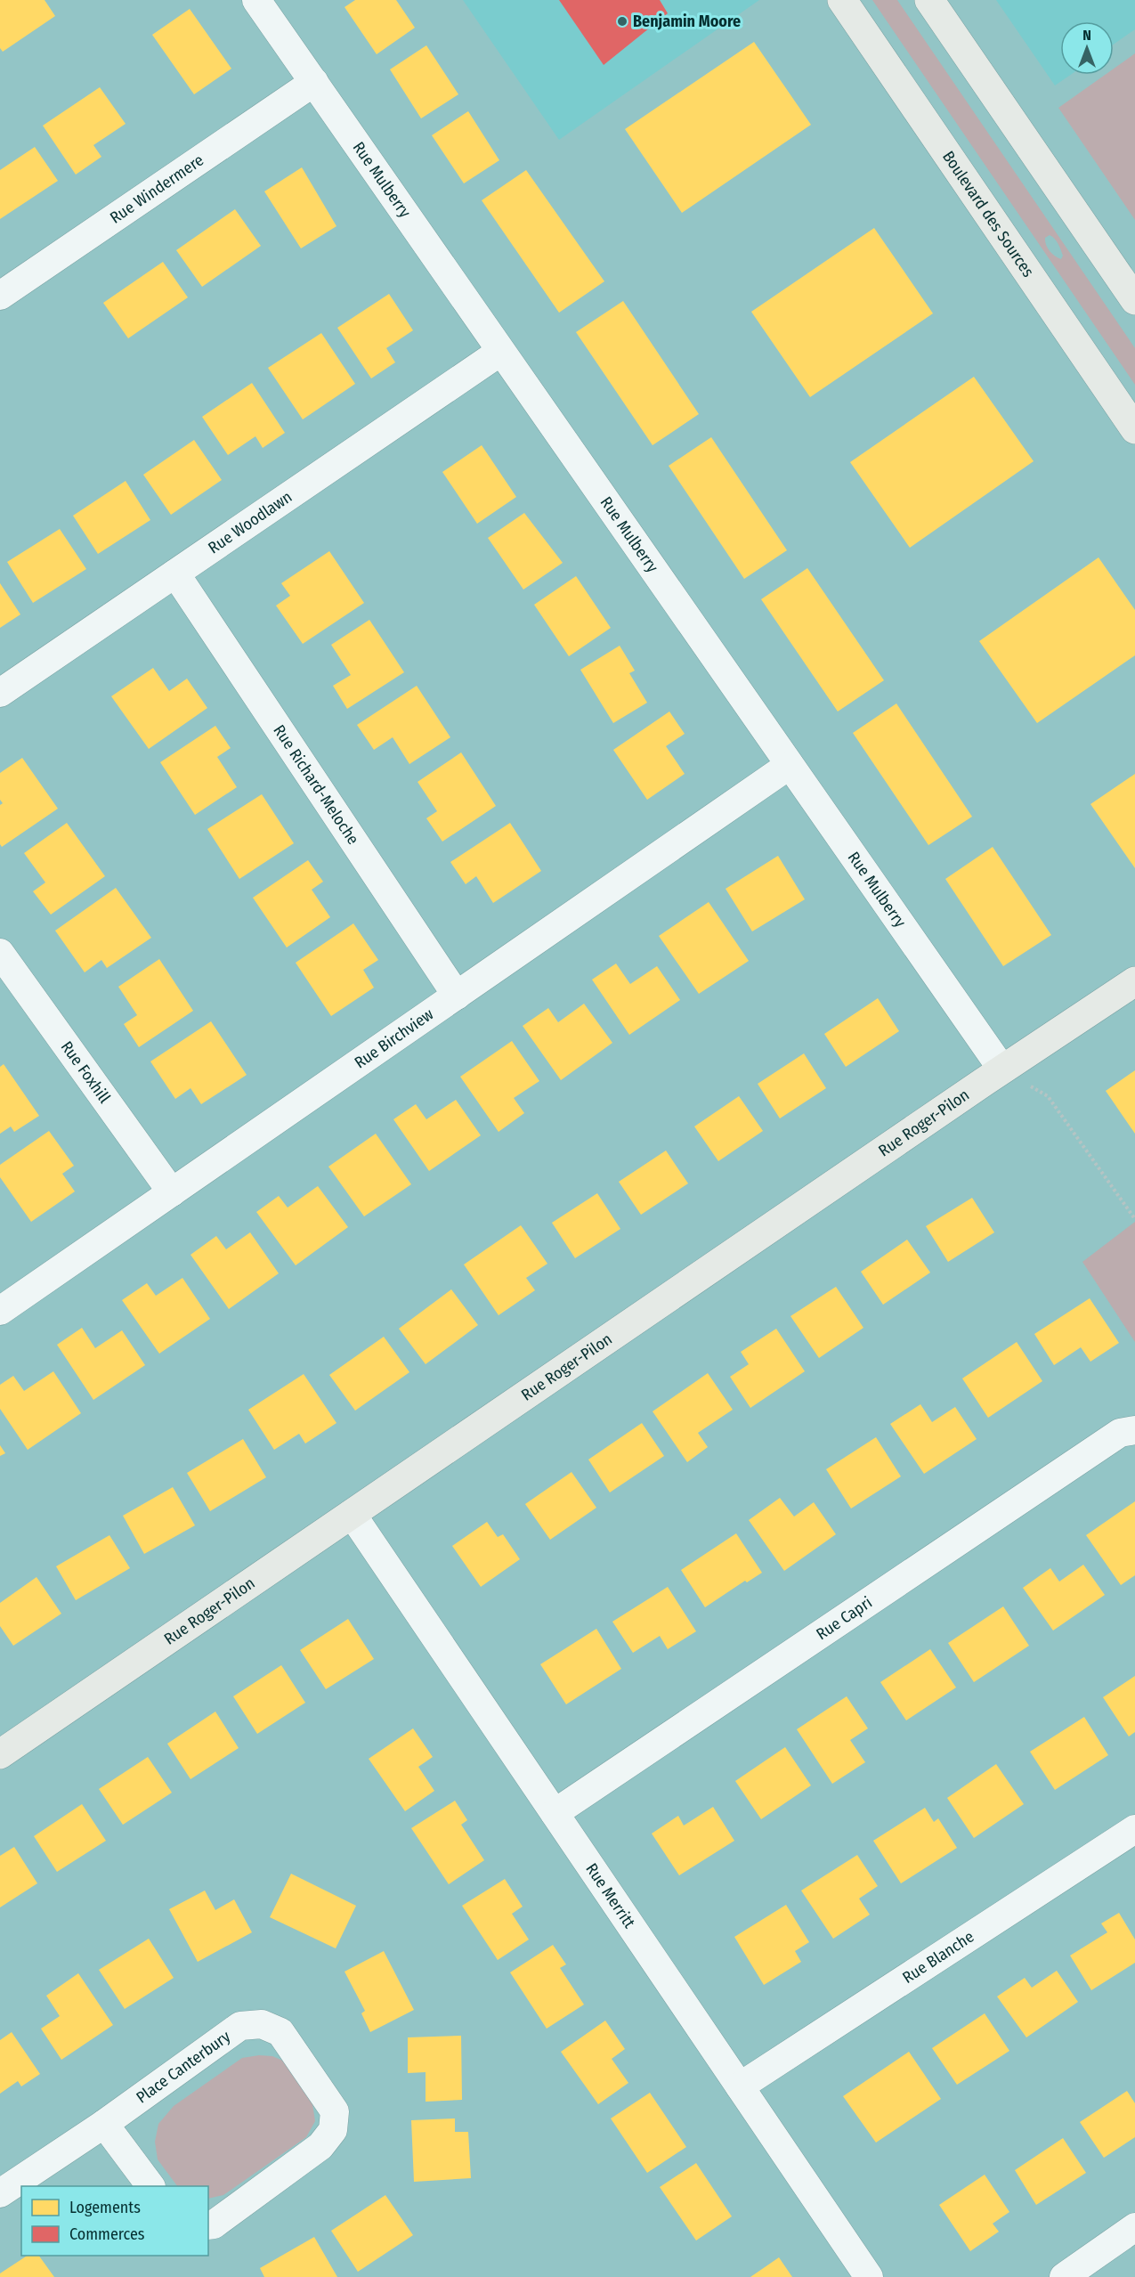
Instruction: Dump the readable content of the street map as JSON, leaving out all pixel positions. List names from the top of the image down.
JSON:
{
  "streets": {
    "street": [
      "Rue Mulberry",
      "Rue Windermere",
      "Boulevard des Sources",
      "Rue Woodlawn",
      "Rue Richard-Meloche",
      "Rue Birchview",
      "Rue Foxhill",
      "Rue Roger-Pilon",
      "Rue Capri",
      "Rue Merritt",
      "Rue Blanche",
      "Place Canterbury"
    ]
  },
  "crossings": [
    ["Rue Mulberry", "Rue Windermere"],
    ["Rue Mulberry", "Rue Woodlawn"],
    ["Rue Mulberry", "Rue Birchview"],
    ["Rue Mulberry", "Rue Roger-Pilon"],
    ["Rue Woodlawn", "Rue Richard-Meloche"],
    ["Rue Richard-Meloche", "Rue Birchview"],
    ["Rue Birchview", "Rue Foxhill"],
    ["Rue Roger-Pilon", "Rue Merritt"],
    ["Rue Capri", "Rue Merritt"],
    ["Rue Merritt", "Rue Blanche"]
  ],
  "places": ["Benjamin Moore"],
  "legend": ["Logements", "Commerces"],
  "north": "top"
}
